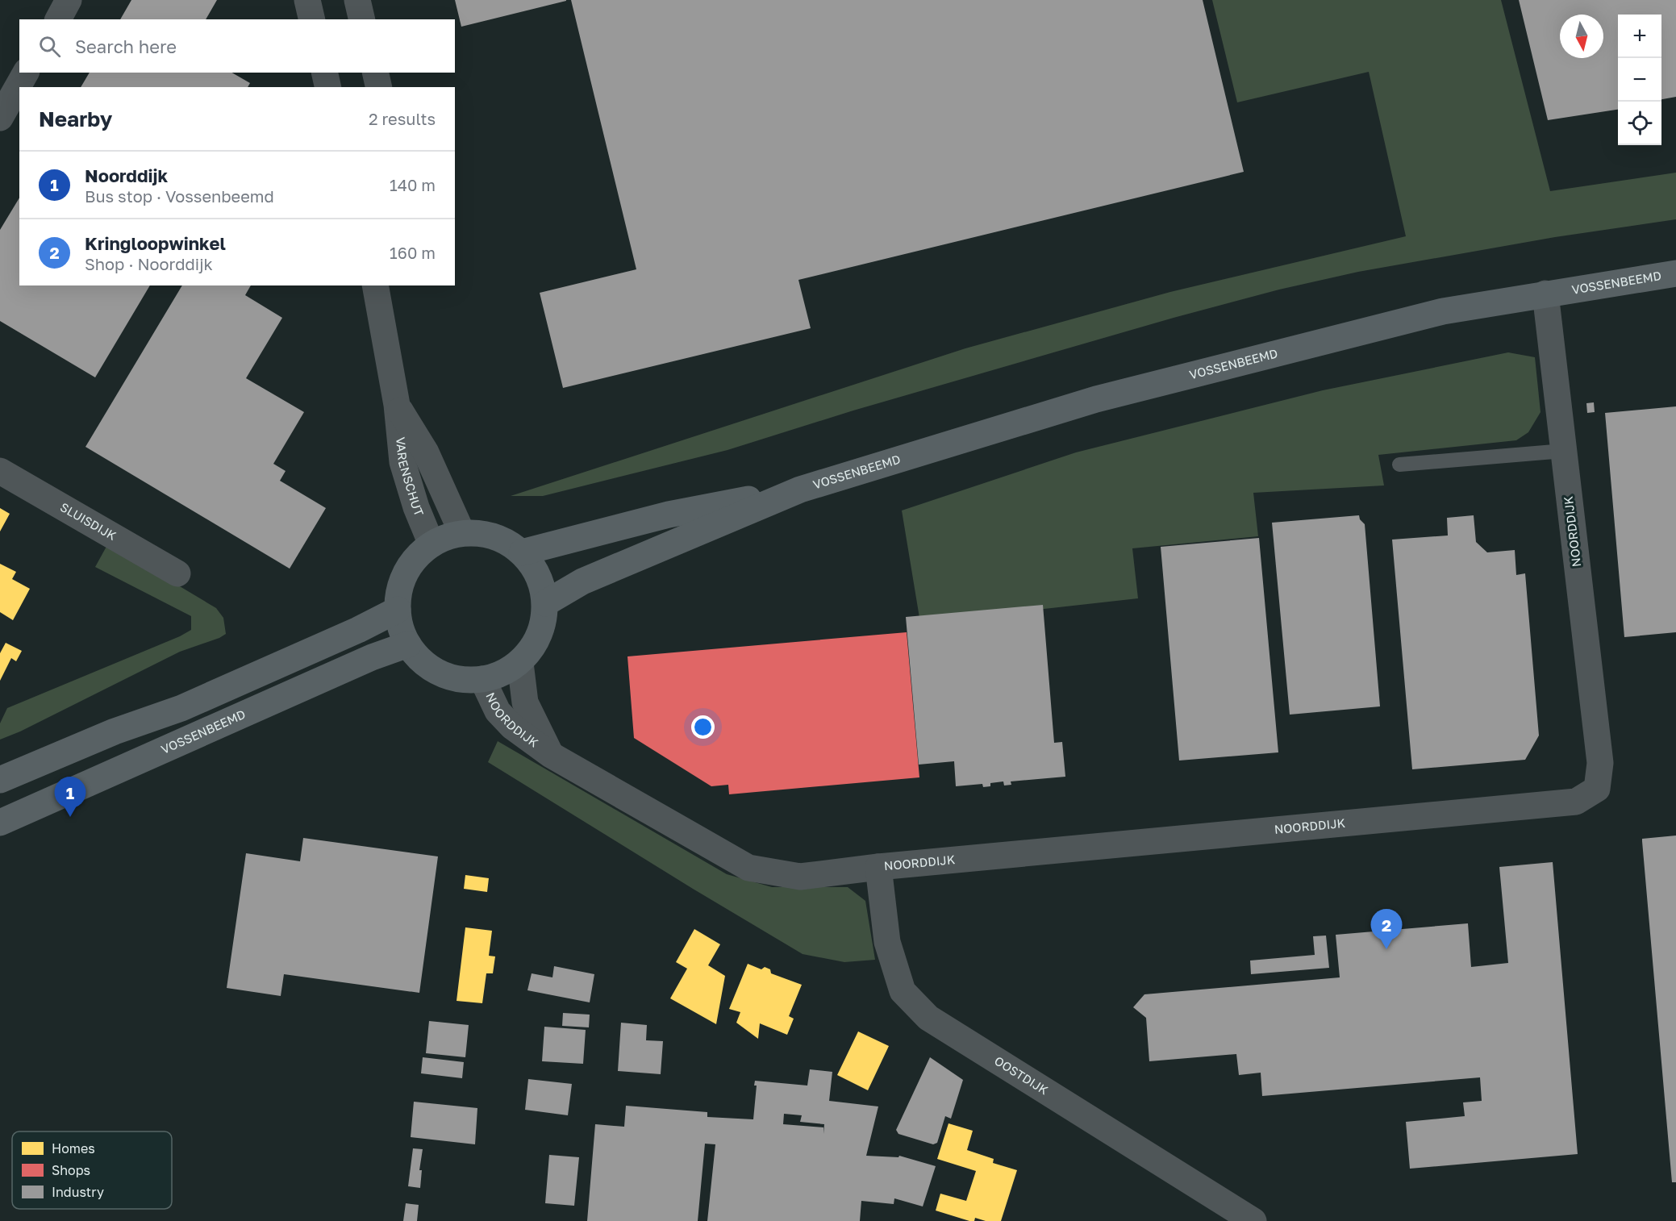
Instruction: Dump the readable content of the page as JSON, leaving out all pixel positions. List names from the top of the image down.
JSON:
{
  "streets": {
    "main road": ["VOSSENBEEMD"],
    "street": [
      "VARENSCHUT",
      "SLUISDIJK",
      "NOORDDIJK",
      "OOSTDIJK"
    ]
  },
  "crossings": [
    ["VOSSENBEEMD", "VARENSCHUT"],
    ["VOSSENBEEMD", "NOORDDIJK"],
    ["VARENSCHUT", "NOORDDIJK"],
    ["NOORDDIJK", "OOSTDIJK"]
  ],
  "legend": ["Homes", "Shops", "Industry"],
  "north": "bottom",
  "page": {
    "map_buttons": ["+", "−"],
    "search": "Search here",
    "heading": ["Nearby", "2 results"],
    "list": [
      {
        "mark": "1",
        "name": "Noorddijk",
        "note": "Bus stop · Vossenbeemd",
        "value": "140 m"
      },
      {
        "mark": "2",
        "name": "Kringloopwinkel",
        "note": "Shop · Noorddijk",
        "value": "160 m"
      }
    ],
    "pins": ["1", "2"]
  }
}
